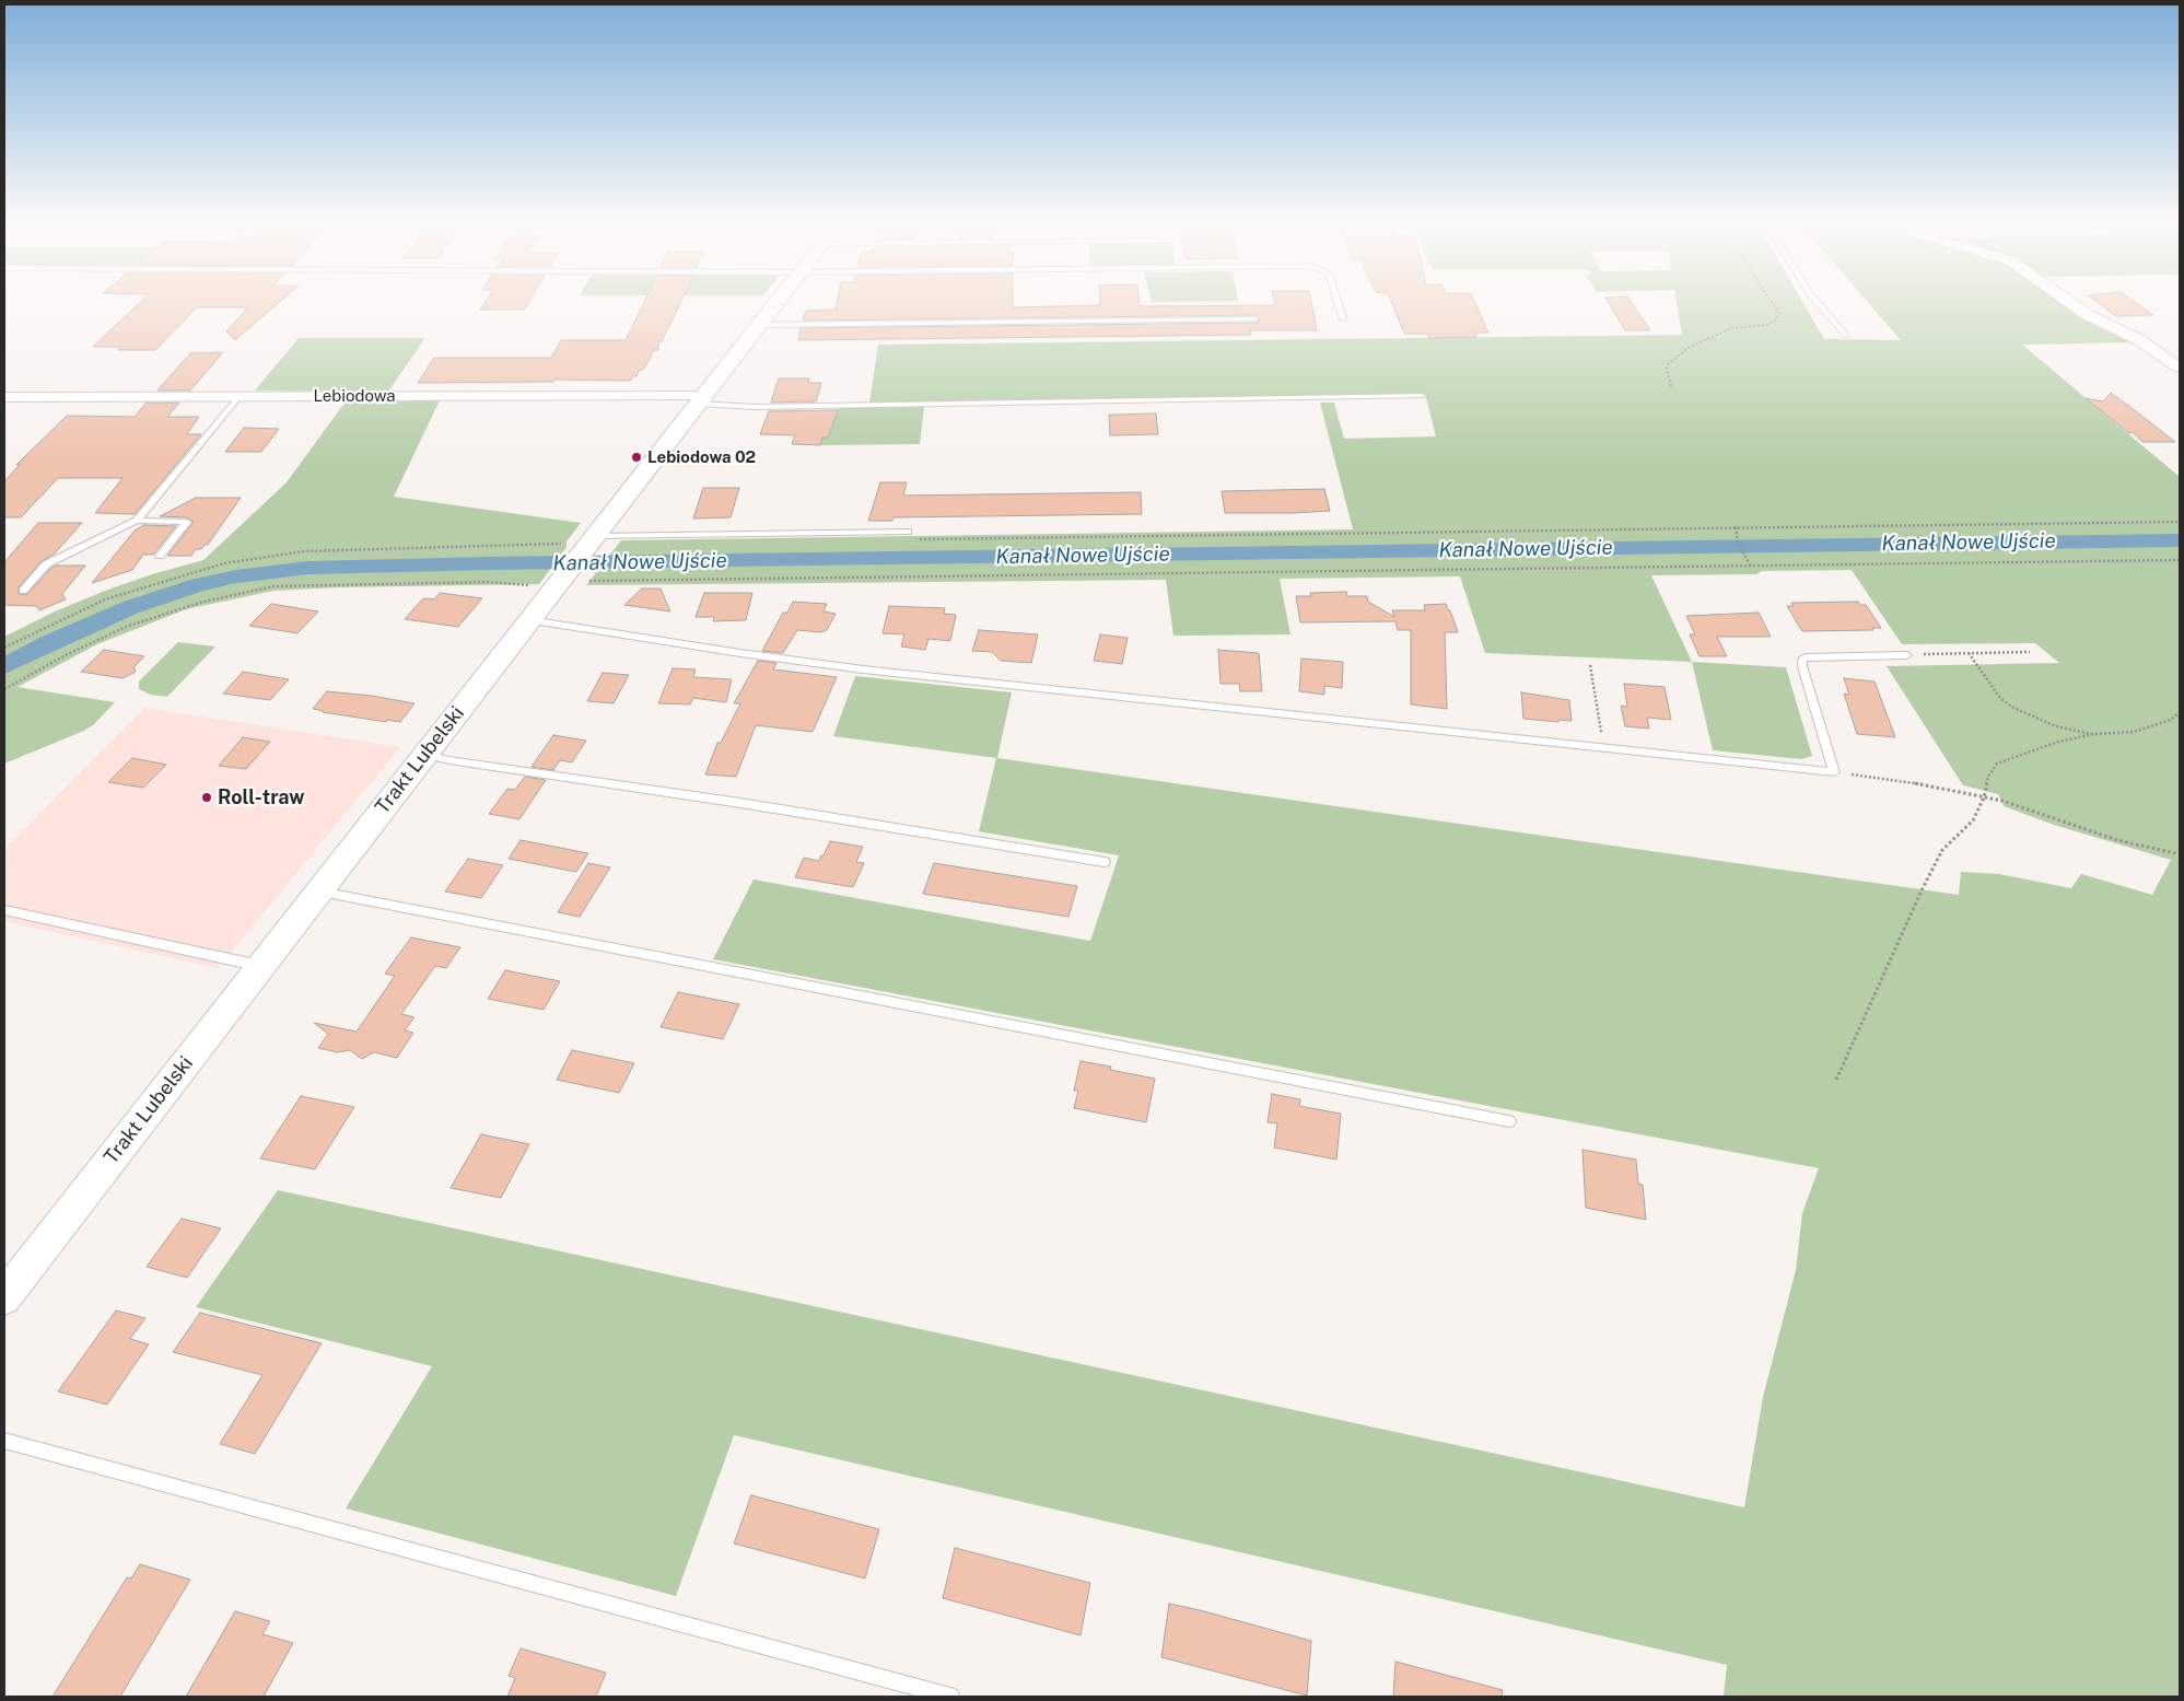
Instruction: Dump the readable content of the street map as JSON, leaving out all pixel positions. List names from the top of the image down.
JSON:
{
  "streets": {
    "street": ["Lebiodowa", "Trakt Lubelski"]
  },
  "crossings": [
    ["Lebiodowa", "Trakt Lubelski"]
  ],
  "water": ["Kanał Nowe Ujście"],
  "places": ["Lebiodowa 02", "Roll-traw"]
}
